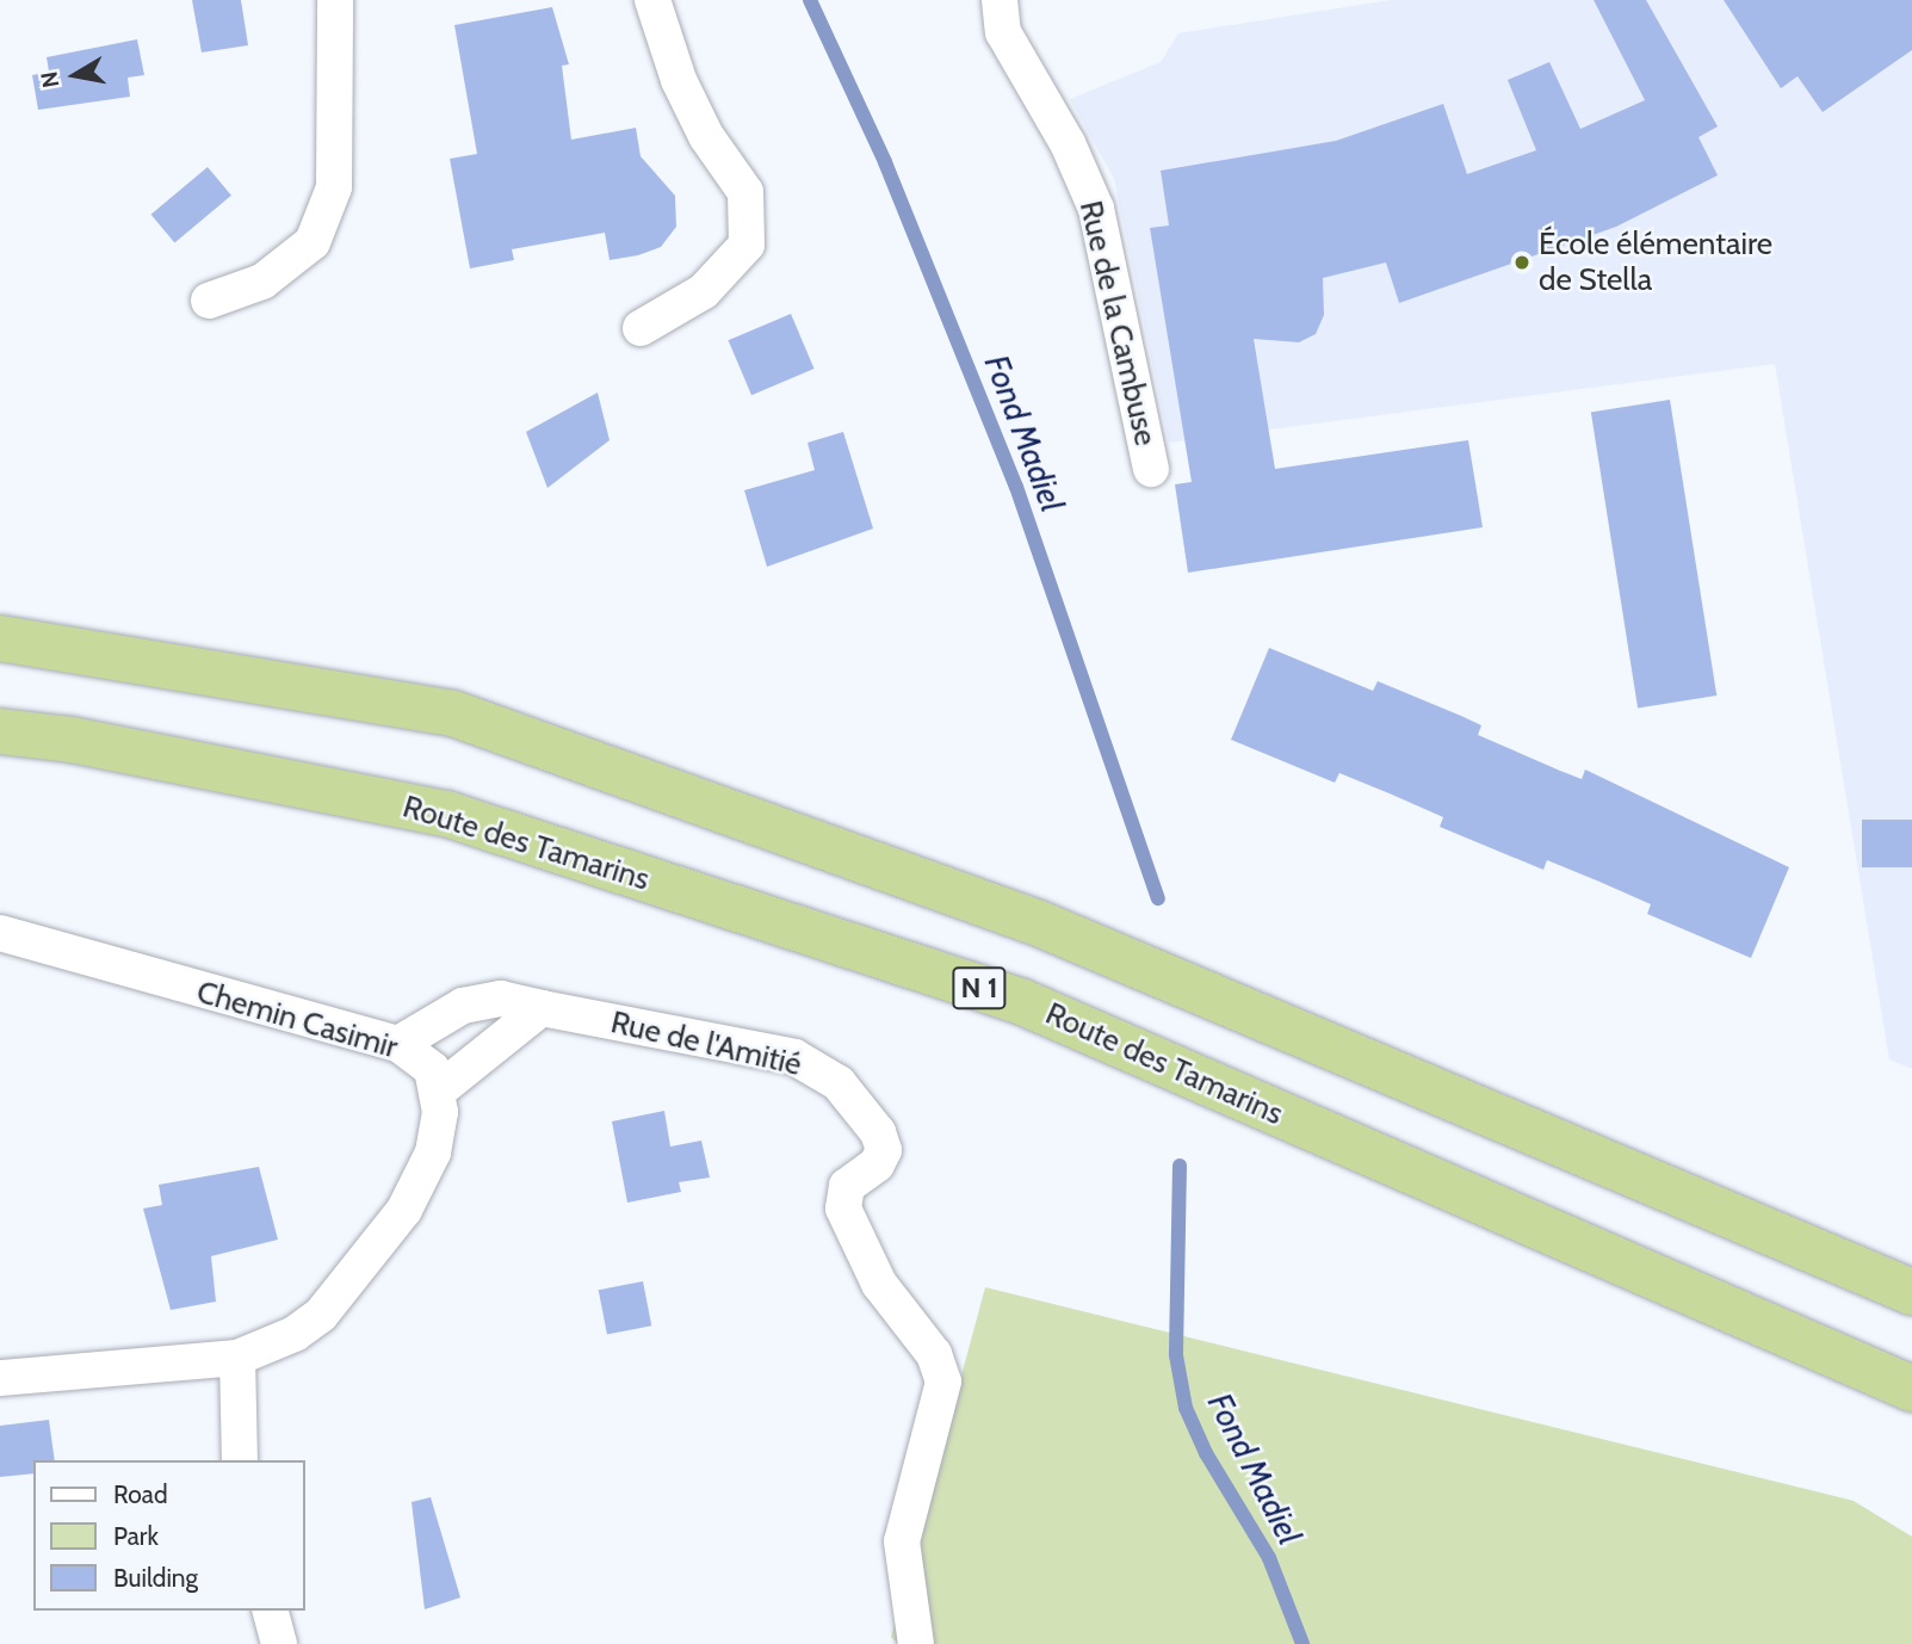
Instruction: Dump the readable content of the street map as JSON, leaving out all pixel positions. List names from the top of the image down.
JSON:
{
  "streets": {
    "highway": ["Route des Tamarins", "N 1"],
    "street": ["Rue de la Cambuse", "Chemin Casimir", "Rue de l'Amitié"]
  },
  "crossings": [
    ["Chemin Casimir", "Rue de l'Amitié"]
  ],
  "water": ["Fond Madiel"],
  "places": ["École élémentaire de Stella"],
  "legend": ["Road", "Park", "Building"],
  "north": "left"
}
